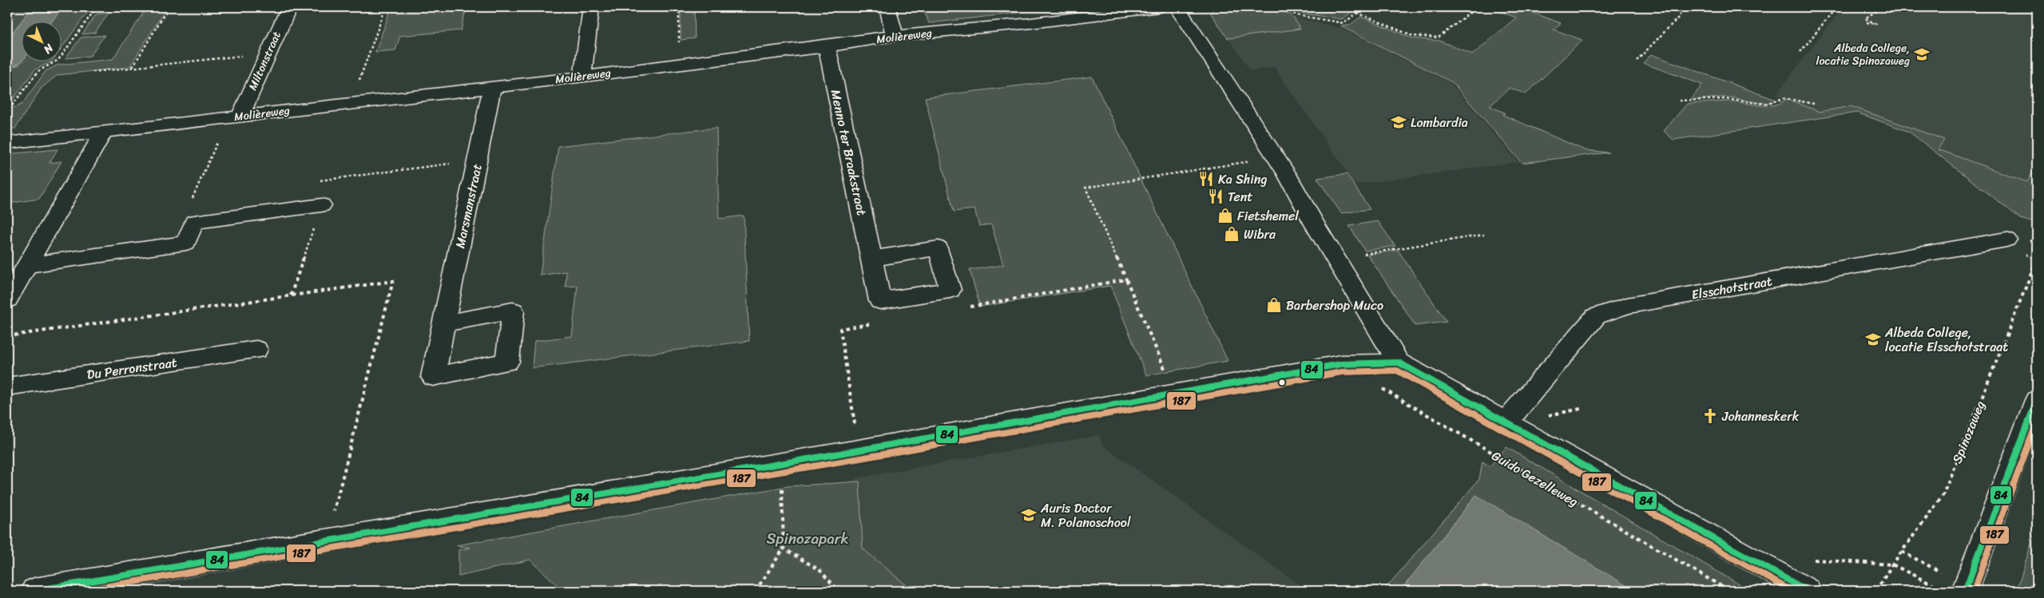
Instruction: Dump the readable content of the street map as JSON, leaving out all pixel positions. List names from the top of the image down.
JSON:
{
  "streets": {
    "street": [
      "Molièreweg",
      "Miltonstraat",
      "Menno ter Braakstraat",
      "Marsmanstraat",
      "Elsschotstraat",
      "Du Perronstraat"
    ],
    "path": ["Spinozaweg", "Guido Gezelleweg"]
  },
  "crossings": [
    ["Molièreweg", "Miltonstraat"],
    ["Molièreweg", "Menno ter Braakstraat"],
    ["Molièreweg", "Marsmanstraat"]
  ],
  "parks": ["Spinozapark"],
  "places": {
    "school or university": [
      "Albeda College, locatie Spinozaweg",
      "Lombardia",
      "Albeda College, locatie Elsschotstraat",
      "Auris Doctor M. Polanoschool"
    ],
    "restaurant": ["Ka Shing", "Tent"],
    "shop": ["Fietshemel", "Wibra", "Barbershop Muco"],
    "church": ["Johanneskerk"]
  },
  "lines": ["transit line 84", "transit line 187"],
  "north": "bottom right"
}
